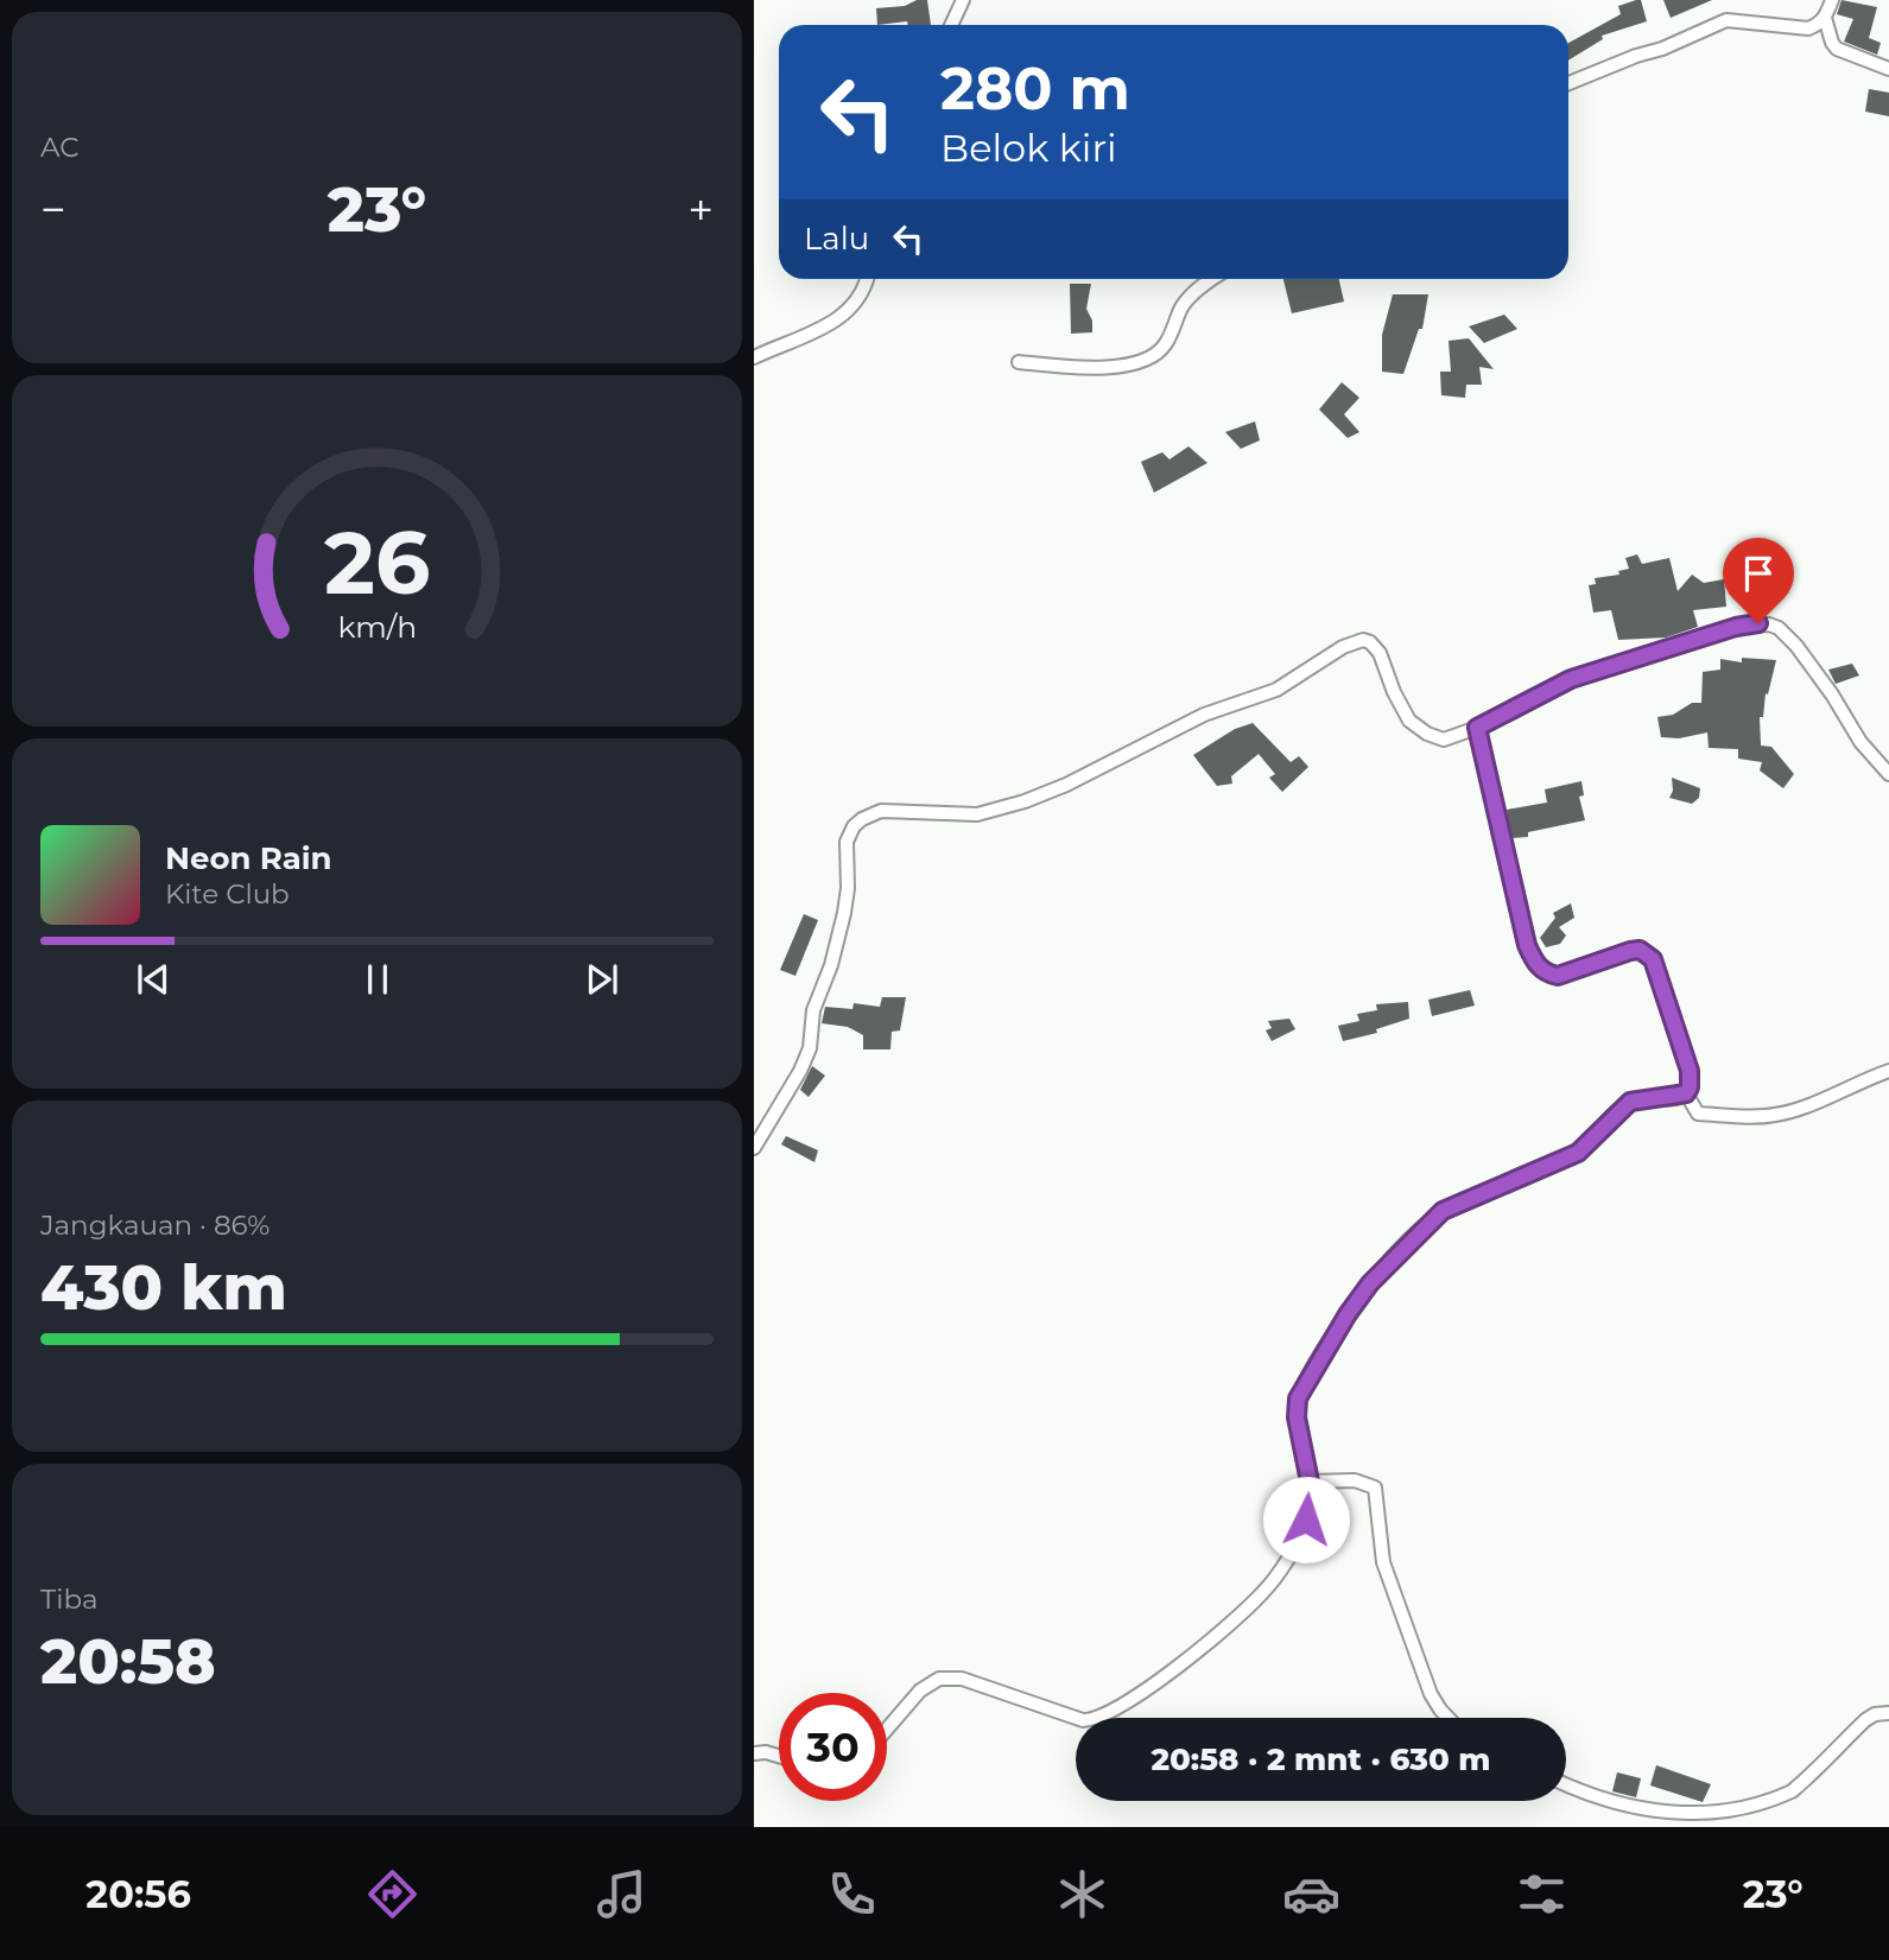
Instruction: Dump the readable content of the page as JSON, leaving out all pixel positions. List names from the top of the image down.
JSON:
{
  "page": {
    "tile": [
      "AC",
      ["Jangkauan · 86%", "430 km"],
      ["Tiba", "20:58"]
    ],
    "turn": ["280 m", "Belok kiri"],
    "heat": ["−", "23°", "+"],
    "then": "Lalu",
    "song": ["Neon Rain", "Kite Club"],
    "limit": "30",
    "trip": "20:58 · 2 mnt · 630 m",
    "tabs": ["20:56", "23°"],
    "gauge": ["26", "km/h"]
  }
}
